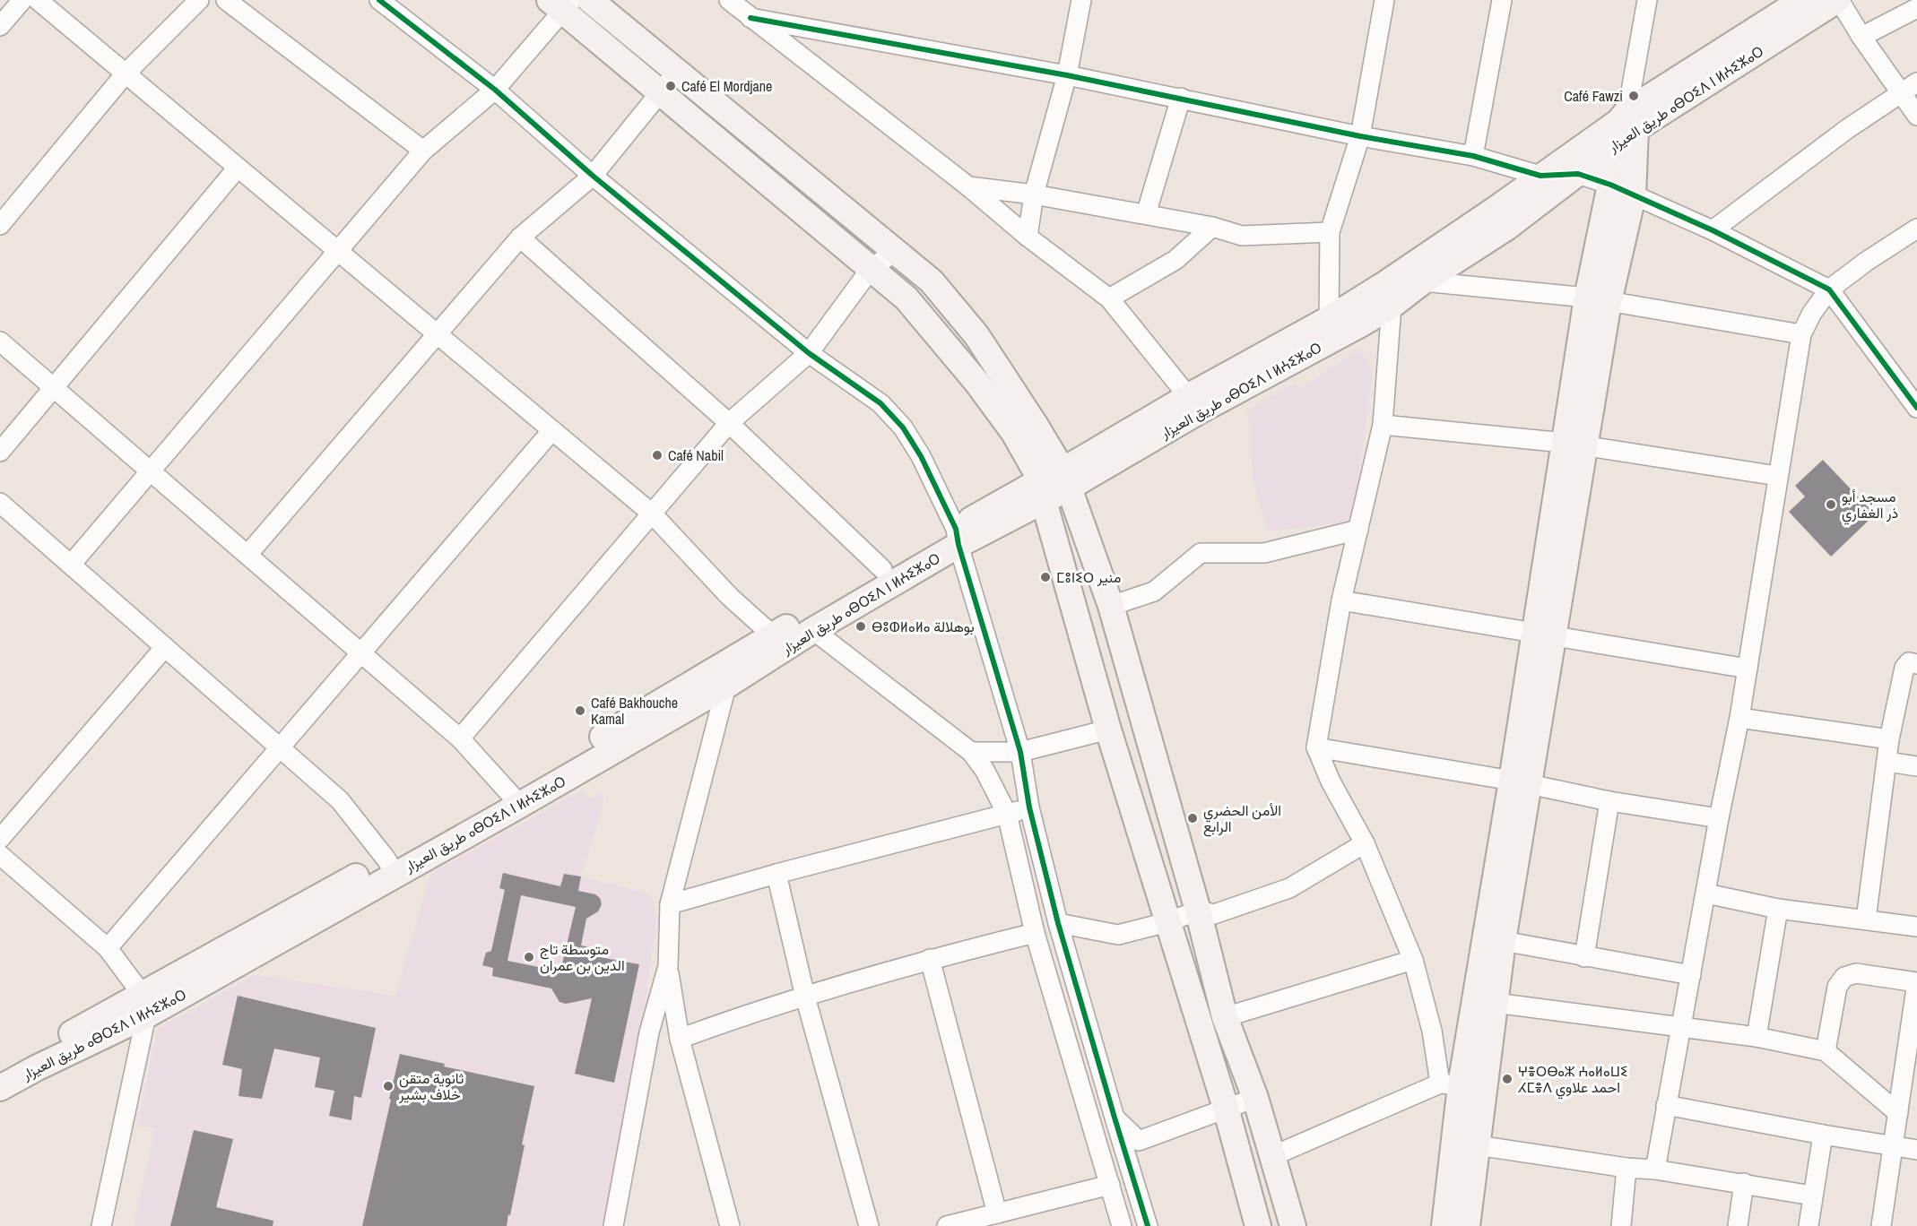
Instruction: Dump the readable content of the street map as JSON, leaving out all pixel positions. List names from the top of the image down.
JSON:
{
  "streets": {
    "main road": ["طريق العيزار ⴰⴱⵔⵉⴷ ⵏ ⵍⵄⵉⵣⴰⵔ"]
  },
  "places": [
    "Café El Mordjane",
    "Café Fawzi",
    "Café Nabil",
    "مسجد أبو ذر الغفاري",
    "ⵎⵓⵏⵉⵔ منير",
    "ⴱⵓⵀⵍⴰⵍⴰ بوهلالة",
    "Café Bakhouche Kamal",
    "الأمن الحضري الرابع",
    "متوسطة تاج الدين بن عمران",
    "ⵖⴻⵔⴱⴰⵣ ⵄⴰⵍⴰⵡⵉ ⵃⵎⴻⴷ احمد علاوي",
    "ثانوية متقن خلاف بشير"
  ]
}
